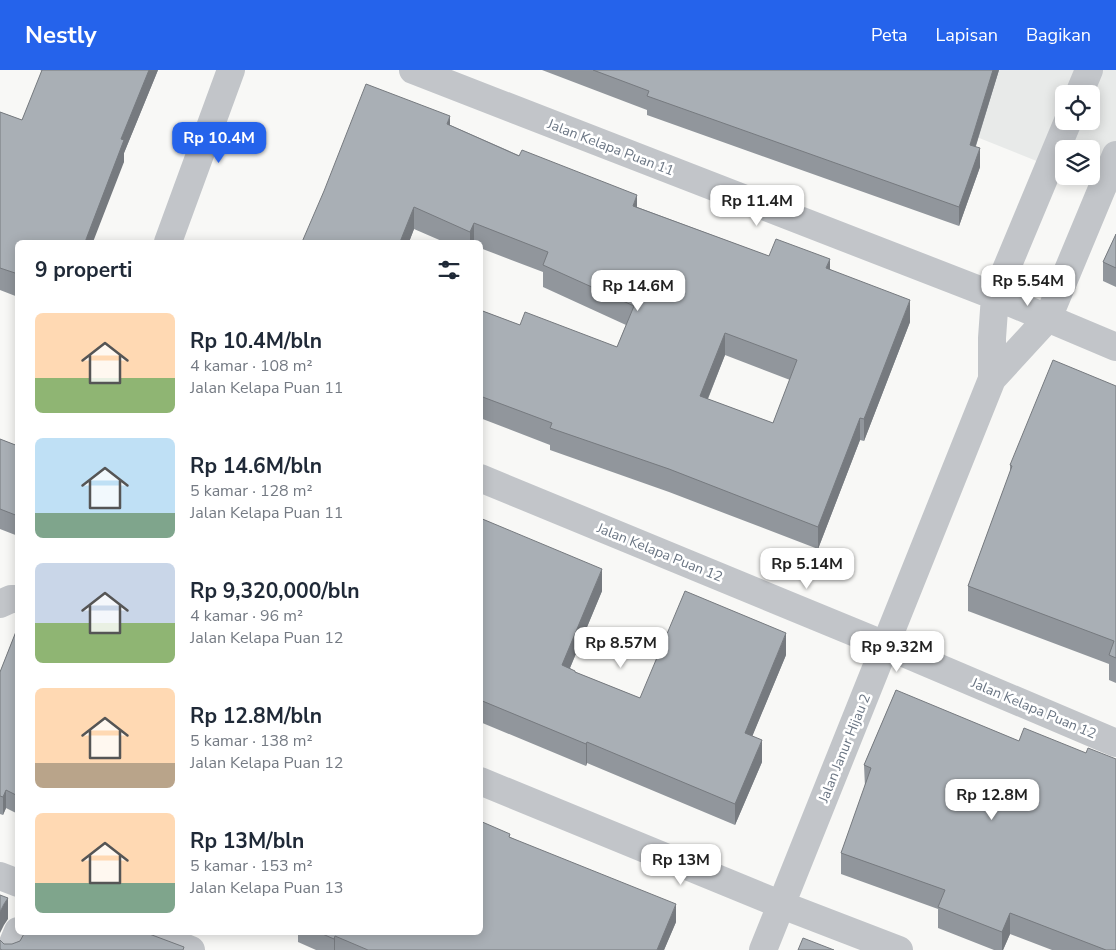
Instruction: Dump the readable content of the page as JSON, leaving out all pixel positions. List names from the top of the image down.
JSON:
{
  "streets": {
    "street": ["Jalan Kelapa Puan 11", "Jalan Kelapa Puan 12", "Jalan Janur Hijau 2"]
  },
  "crossings": [
    ["Jalan Kelapa Puan 11", "Jalan Janur Hijau 2"],
    ["Jalan Kelapa Puan 12", "Jalan Janur Hijau 2"]
  ],
  "page": {
    "header": "Nestly",
    "nav": ["Peta", "Lapisan", "Bagikan"],
    "price": [
      "Rp 10.4M",
      "Rp 11.4M",
      "Rp 5.54M",
      "Rp 14.6M",
      "Rp 5.14M",
      "Rp 8.57M",
      "Rp 9.32M",
      "Rp 12.8M",
      "Rp 13M"
    ],
    "heading": "9 properti",
    "list": [
      {
        "name": "Rp 10.4M/bln",
        "note": "4 kamar · 108 m² · Jalan Kelapa Puan 11"
      },
      {
        "name": "Rp 14.6M/bln",
        "note": "5 kamar · 128 m² · Jalan Kelapa Puan 11"
      },
      {
        "name": "Rp 9,320,000/bln",
        "note": "4 kamar · 96 m² · Jalan Kelapa Puan 12"
      },
      {
        "name": "Rp 12.8M/bln",
        "note": "5 kamar · 138 m² · Jalan Kelapa Puan 12"
      },
      {
        "name": "Rp 13M/bln",
        "note": "5 kamar · 153 m² · Jalan Kelapa Puan 13"
      }
    ]
  }
}
